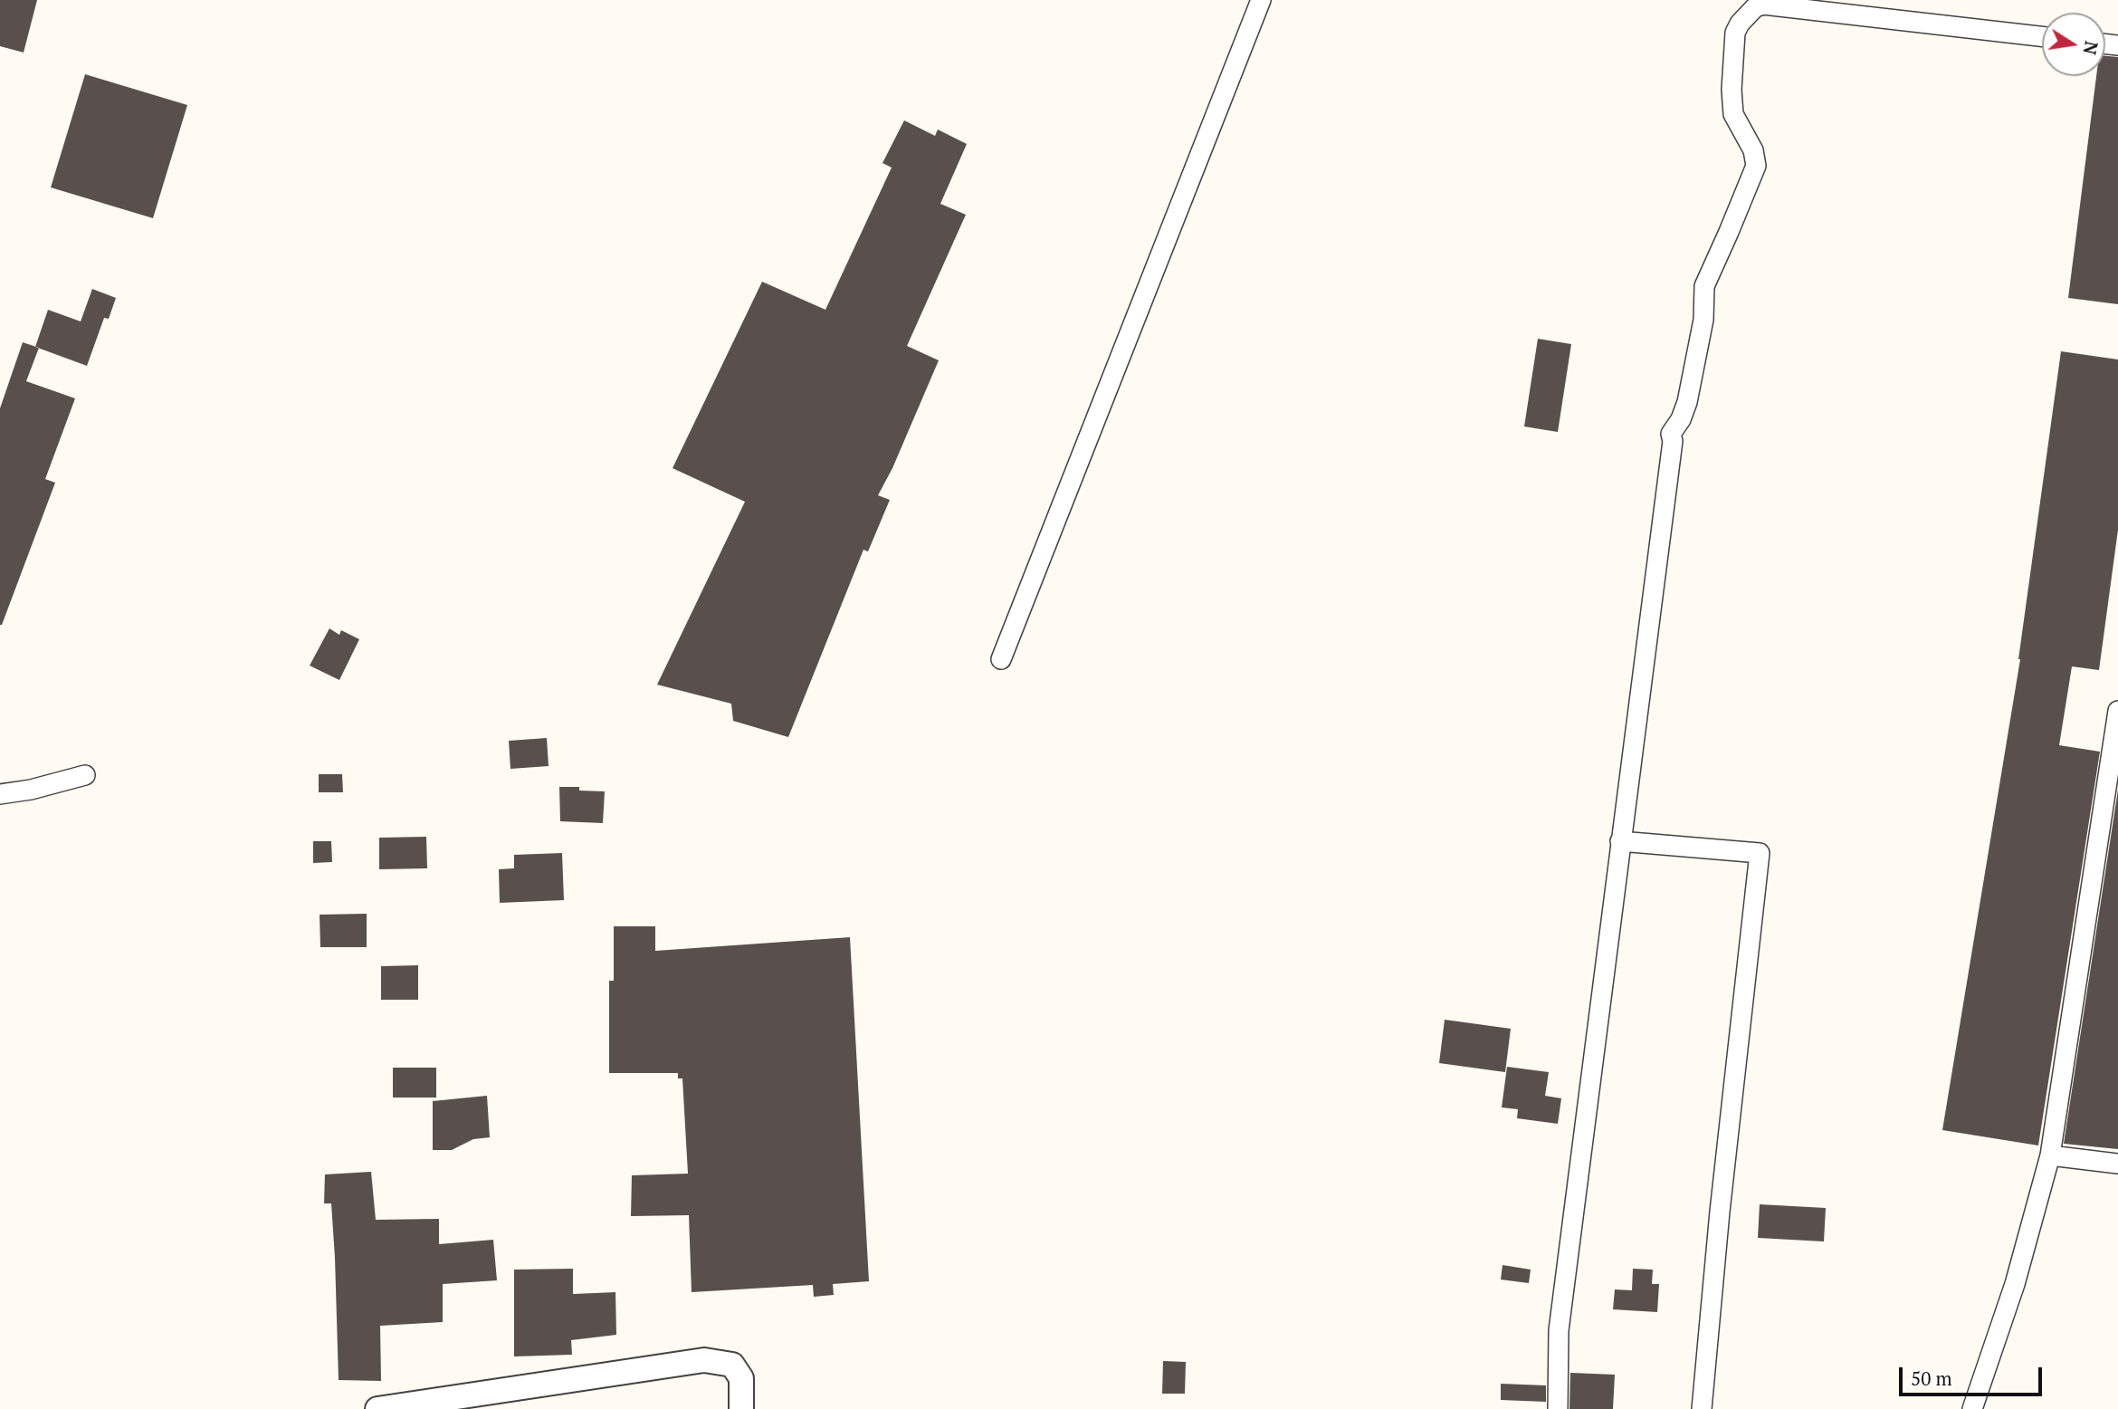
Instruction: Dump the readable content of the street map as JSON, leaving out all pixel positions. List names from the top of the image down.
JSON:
{
  "scale_bar": "50 m",
  "north": "right"
}
